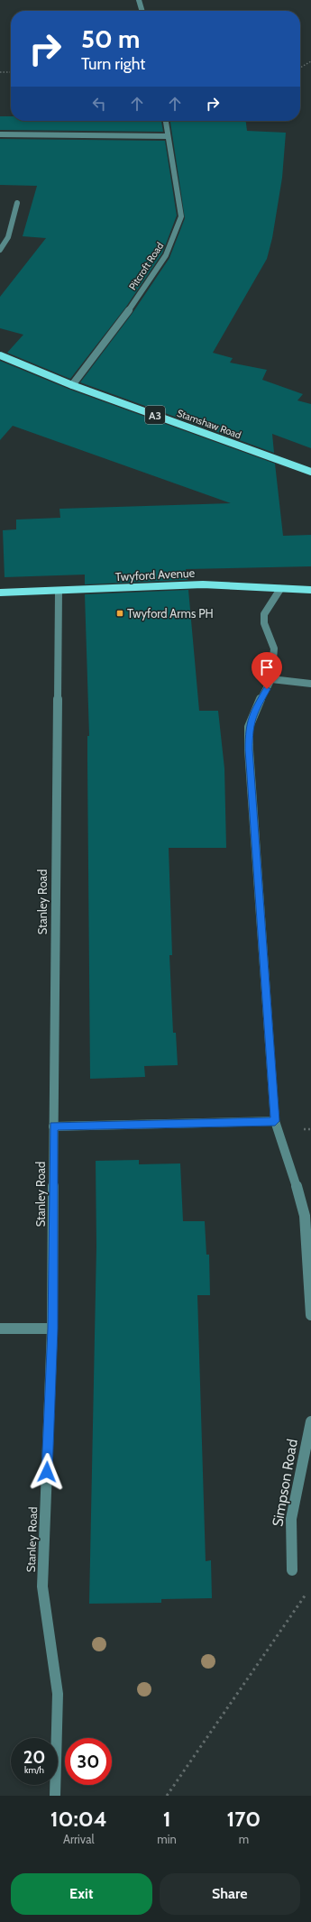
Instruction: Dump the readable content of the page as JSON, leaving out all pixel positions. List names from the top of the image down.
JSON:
{
  "streets": {
    "main road": ["A3", "Stamshaw Road", "Twyford Avenue"],
    "street": ["Pitcroft Road", "Stanley Road", "Simpson Road"]
  },
  "crossings": [
    ["Pitcroft Road", "Stamshaw Road"],
    ["Twyford Avenue", "Stanley Road"]
  ],
  "places": {
    "transit": ["Twyford Arms PH"]
  },
  "page": {
    "turn": ["50 m", "Turn right"],
    "speed": "20 km/h",
    "limit": "30",
    "eta": [
      "10:04",
      "Arrival",
      "1",
      "min",
      "170",
      "m"
    ],
    "buttons": ["Exit", "Share"]
  }
}
